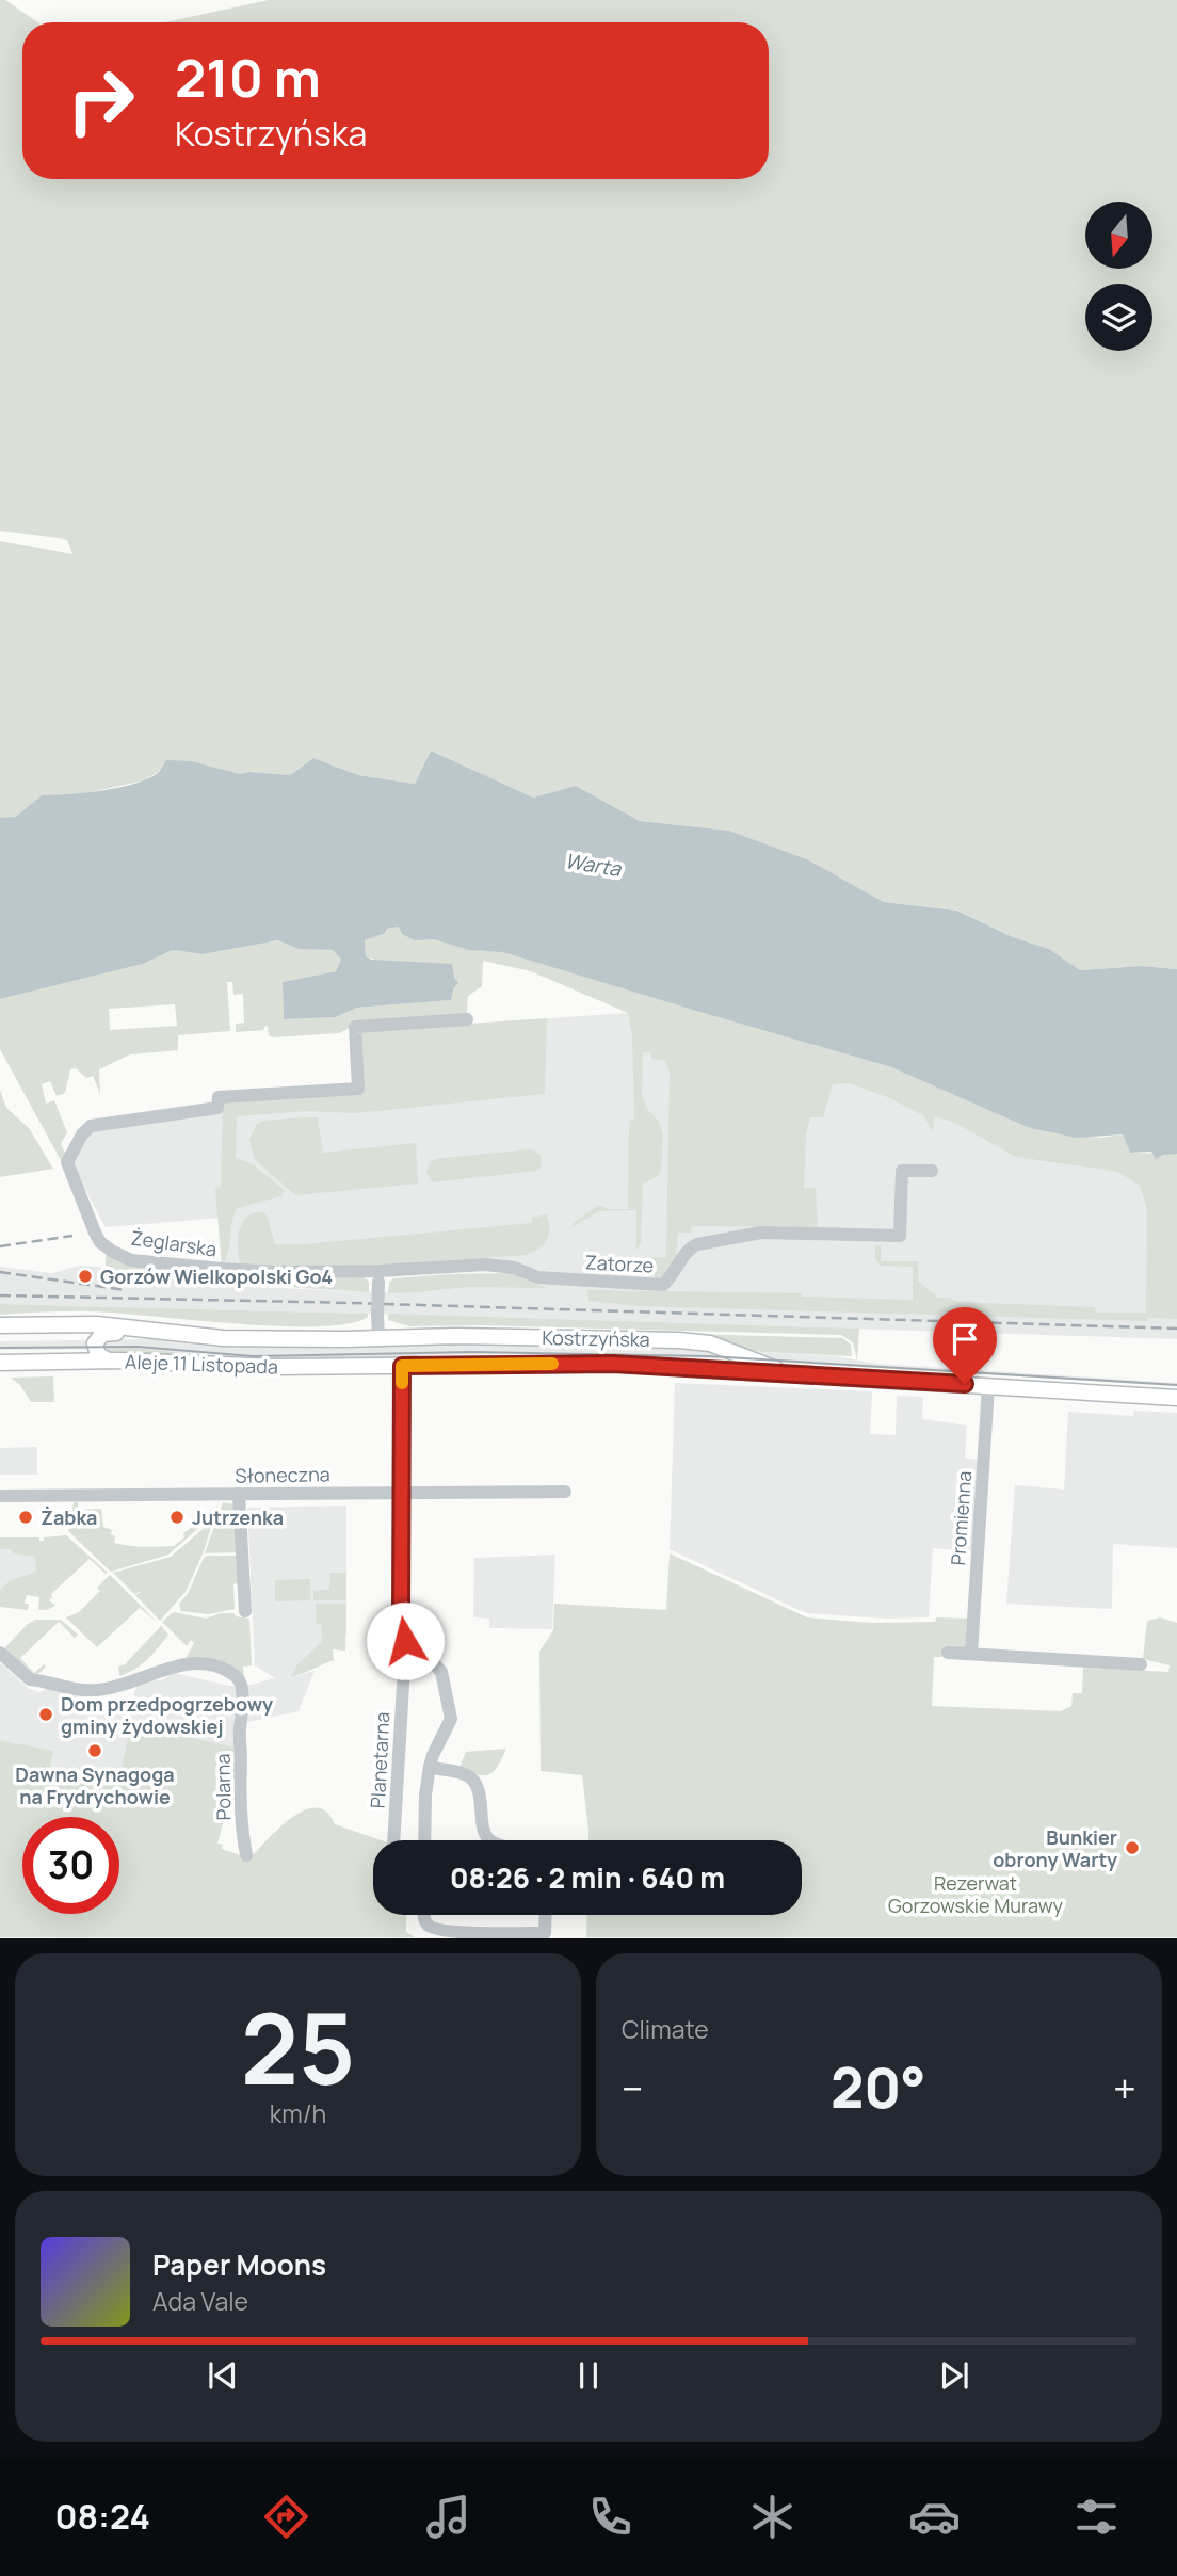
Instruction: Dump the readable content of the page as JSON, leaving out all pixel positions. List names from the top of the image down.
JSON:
{
  "streets": {
    "main road": ["Kostrzyńska", "Aleje 11 Listopada"],
    "street": [
      "Żeglarska",
      "Zatorze",
      "Słoneczna",
      "Promienna",
      "Planetarna",
      "Polarna"
    ]
  },
  "crossings": [
    ["Żeglarska", "Zatorze"],
    ["Kostrzyńska", "Aleje 11 Listopada"],
    ["Kostrzyńska", "Promienna"],
    ["Kostrzyńska", "Planetarna"],
    ["Aleje 11 Listopada", "Planetarna"],
    ["Słoneczna", "Planetarna"]
  ],
  "water": ["Warta"],
  "parks": ["Rezerwat Gorzowskie Murawy"],
  "places": [
    "Gorzów Wielkopolski Go4",
    "Żabka",
    "Jutrzenka",
    "Dom przedpogrzebowy gminy żydowskiej",
    "Dawna Synagoga na Frydrychowie",
    "Bunkier obrony Warty"
  ],
  "north": "bottom",
  "page": {
    "turn": ["210 m", "Kostrzyńska"],
    "limit": "30",
    "trip": "08:26 · 2 min · 640 m",
    "tile": [
      ["25", "km/h"],
      "Climate"
    ],
    "heat": ["−", "20°", "+"],
    "song": ["Paper Moons", "Ada Vale"],
    "tabs": "08:24"
  }
}
